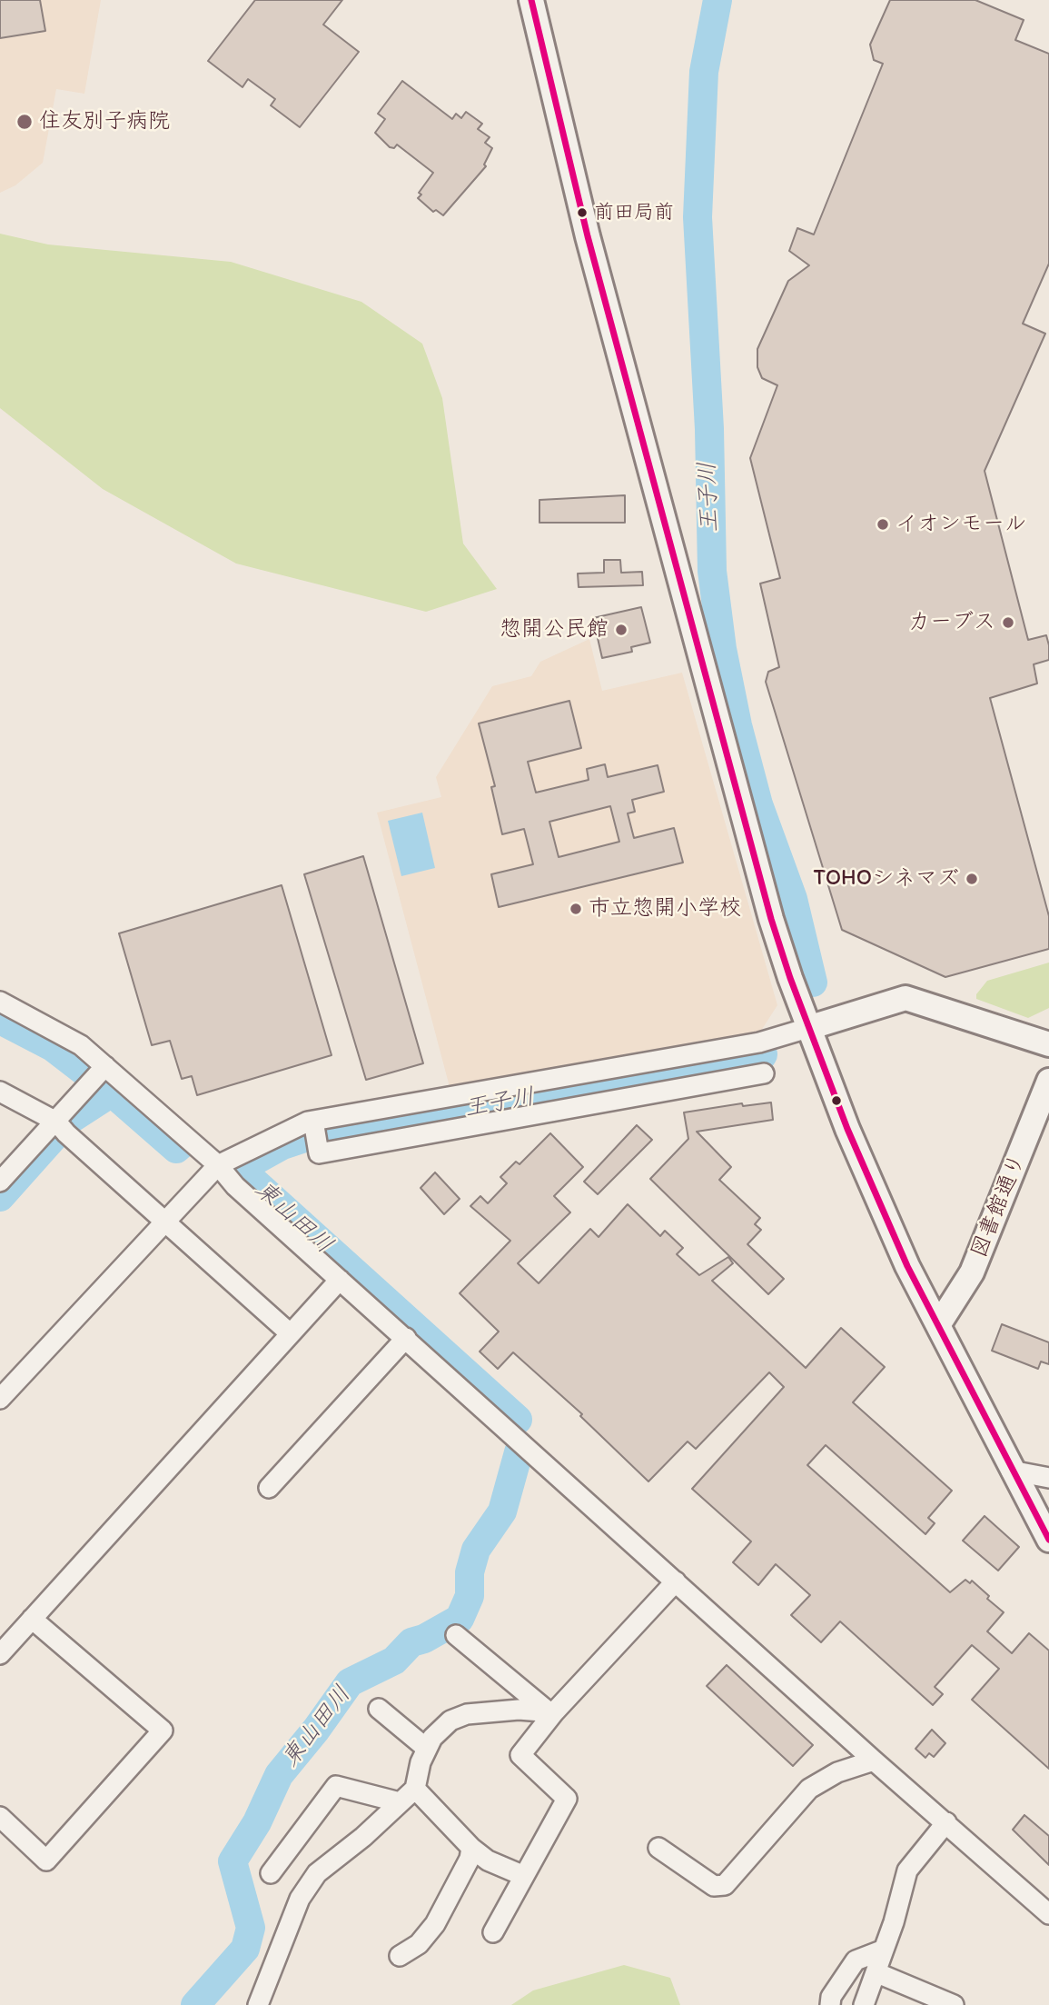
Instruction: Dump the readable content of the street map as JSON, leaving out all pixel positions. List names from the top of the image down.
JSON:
{
  "streets": {
    "street": ["図書館通り"]
  },
  "water": ["王子川", "東山田川"],
  "places": [
    "住友別子病院",
    "前田局前",
    "イオンモール",
    "カーブス",
    "惣開公民館",
    "TOHOシネマズ",
    "市立惣開小学校"
  ]
}
